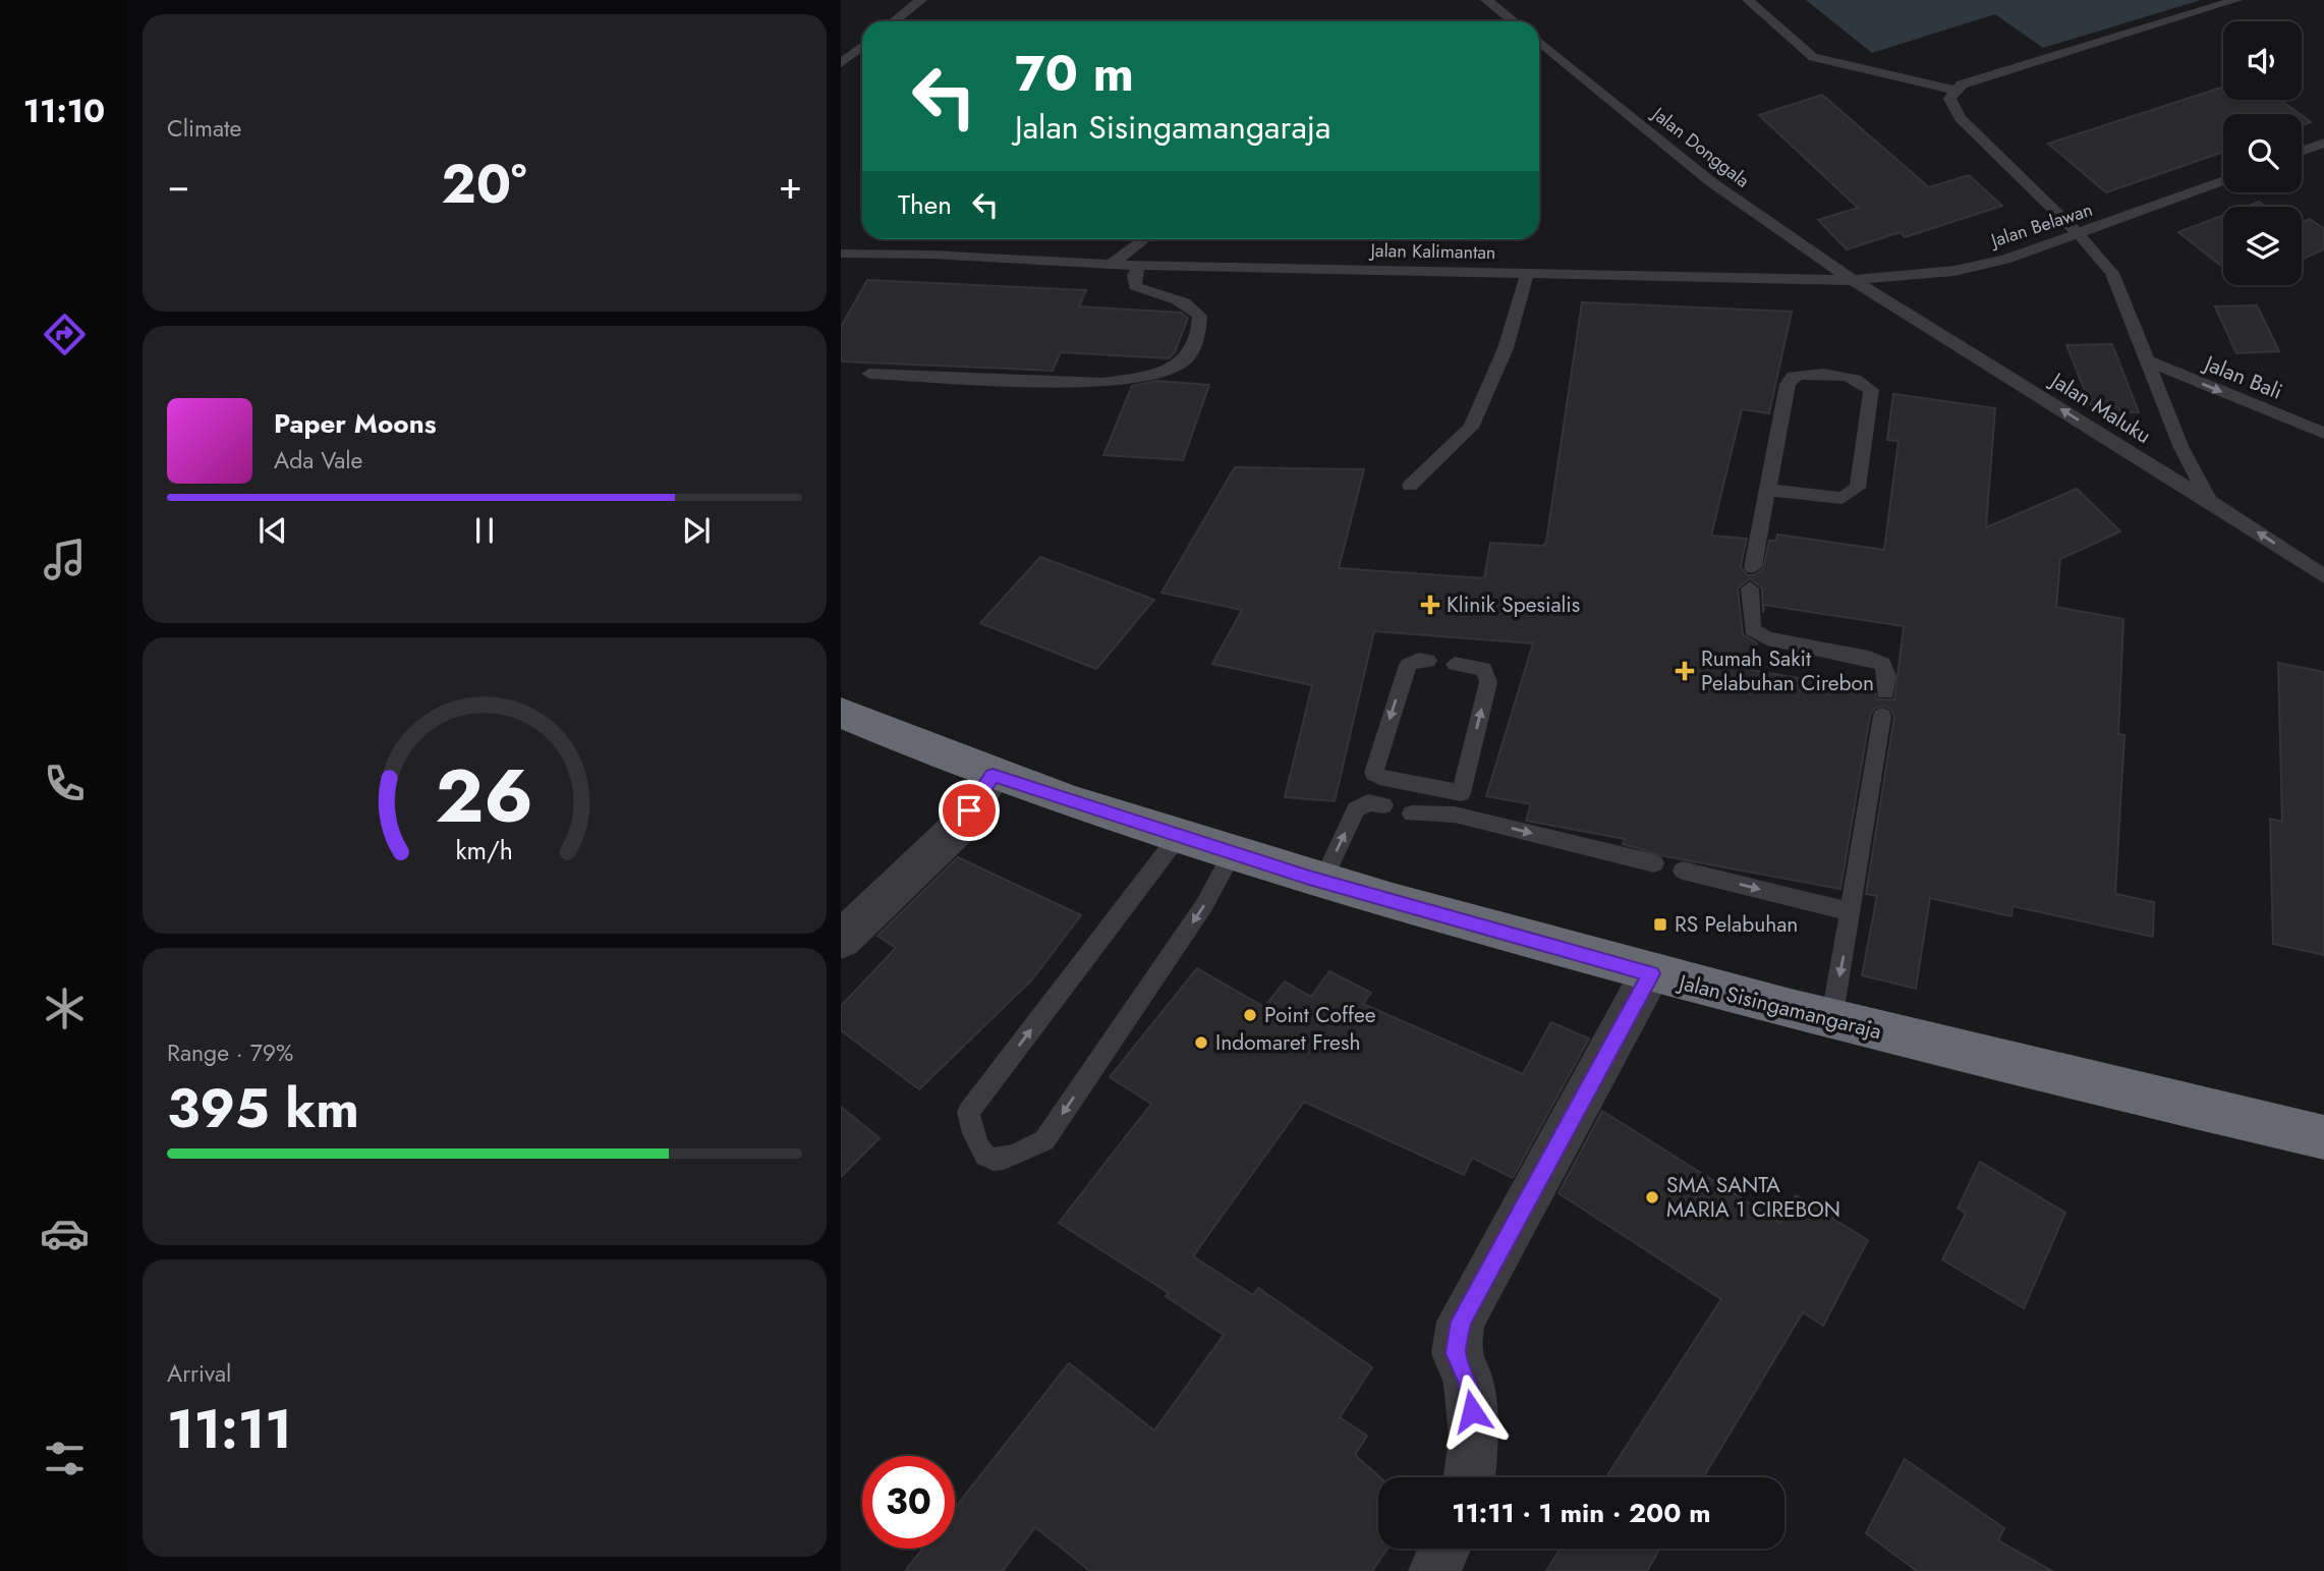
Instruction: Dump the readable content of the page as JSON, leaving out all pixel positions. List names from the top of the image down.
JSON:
{
  "streets": {
    "highway": ["Jalan Sisingamangaraja"],
    "lane": [
      "Jalan Donggala",
      "Jalan Belawan",
      "Jalan Kalimantan",
      "Jalan Bali",
      "Jalan Maluku"
    ]
  },
  "crossings": [
    ["Jalan Donggala", "Jalan Belawan"],
    ["Jalan Donggala", "Jalan Kalimantan"],
    ["Jalan Donggala", "Jalan Maluku"],
    ["Jalan Belawan", "Jalan Kalimantan"],
    ["Jalan Belawan", "Jalan Maluku"],
    ["Jalan Kalimantan", "Jalan Maluku"]
  ],
  "one_way": ["Jalan Bali", "Jalan Maluku"],
  "places": {
    "health": ["Klinik Spesialis", "Rumah Sakit Pelabuhan Cirebon"],
    "transit": ["RS Pelabuhan"],
    "other": ["Point Coffee", "Indomaret Fresh", "SMA SANTA MARIA 1 CIREBON"]
  },
  "page": {
    "tabs": "11:10",
    "tile": [
      "Climate",
      ["Range · 79%", "395 km"],
      ["Arrival", "11:11"]
    ],
    "turn": ["70 m", "Jalan Sisingamangaraja"],
    "heat": ["−", "20°", "+"],
    "then": "Then",
    "song": ["Paper Moons", "Ada Vale"],
    "limit": "30",
    "trip": "11:11 · 1 min · 200 m",
    "gauge": ["26", "km/h"]
  }
}
